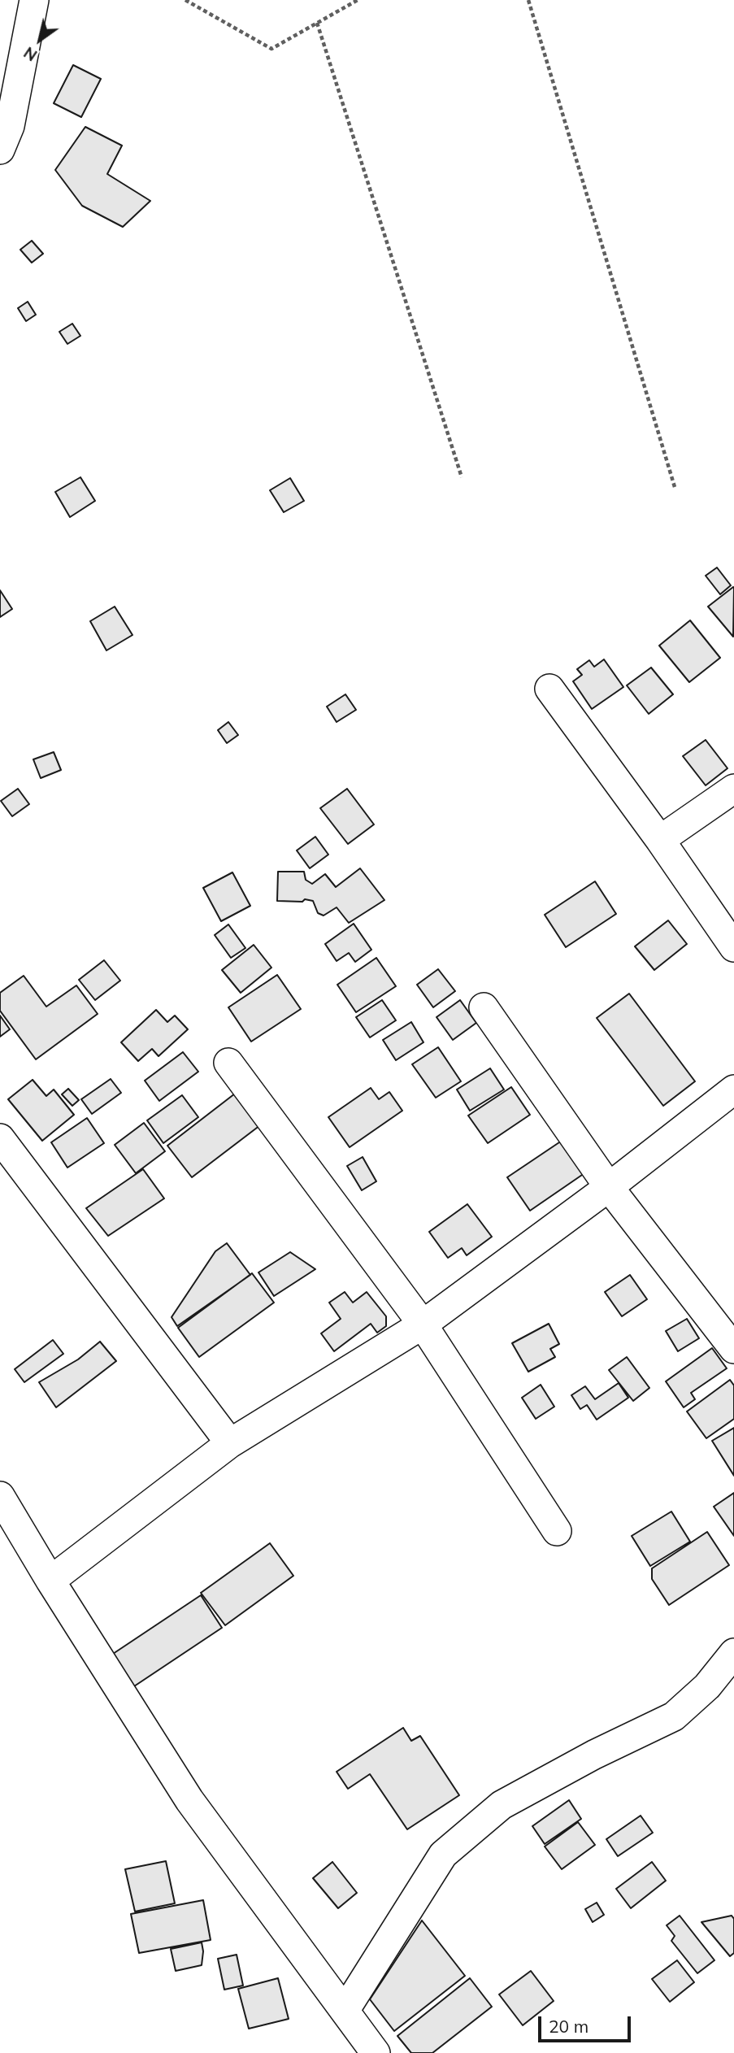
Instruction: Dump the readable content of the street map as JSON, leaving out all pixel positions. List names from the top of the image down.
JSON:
{
  "scale_bar": "20 m",
  "north": "bottom left"
}
